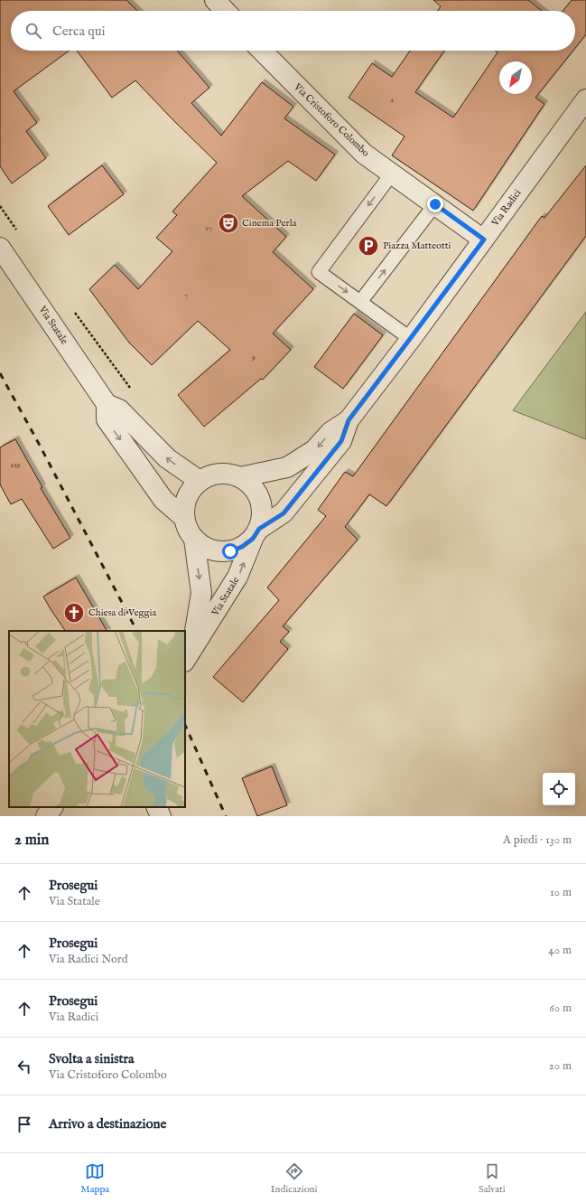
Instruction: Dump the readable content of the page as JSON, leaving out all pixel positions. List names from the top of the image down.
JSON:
{
  "streets": {
    "street": ["Via Cristoforo Colombo", "Via Radici", "Via Statale"]
  },
  "crossings": [
    ["Via Cristoforo Colombo", "Via Radici"]
  ],
  "places": {
    "theatre": ["Cinema Perla"],
    "parking": ["Piazza Matteotti"],
    "church": ["Chiesa di Veggia"]
  },
  "house_numbers": [
    "2",
    "17",
    "7",
    "9",
    "219"
  ],
  "north": "bottom left",
  "page": {
    "search": "Cerca qui",
    "heading": ["2 min", "A piedi · 130 m"],
    "list": [
      ["Prosegui", "Via Statale", "10 m"],
      ["Prosegui", "Via Radici Nord", "40 m"],
      ["Prosegui", "Via Radici", "60 m"],
      ["Svolta a sinistra", "Via Cristoforo Colombo", "20 m"],
      "Arrivo a destinazione"
    ],
    "nav": ["Mappa", "Indicazioni", "Salvati"]
  }
}
